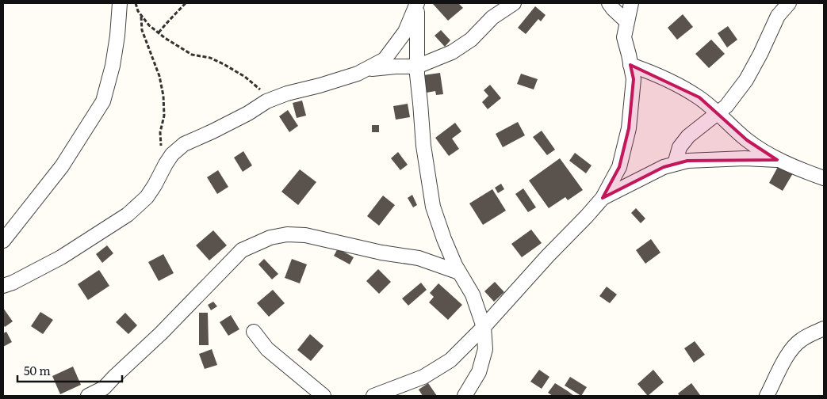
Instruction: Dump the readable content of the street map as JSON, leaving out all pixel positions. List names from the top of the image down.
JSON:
{
  "scale_bar": "50 m"
}
